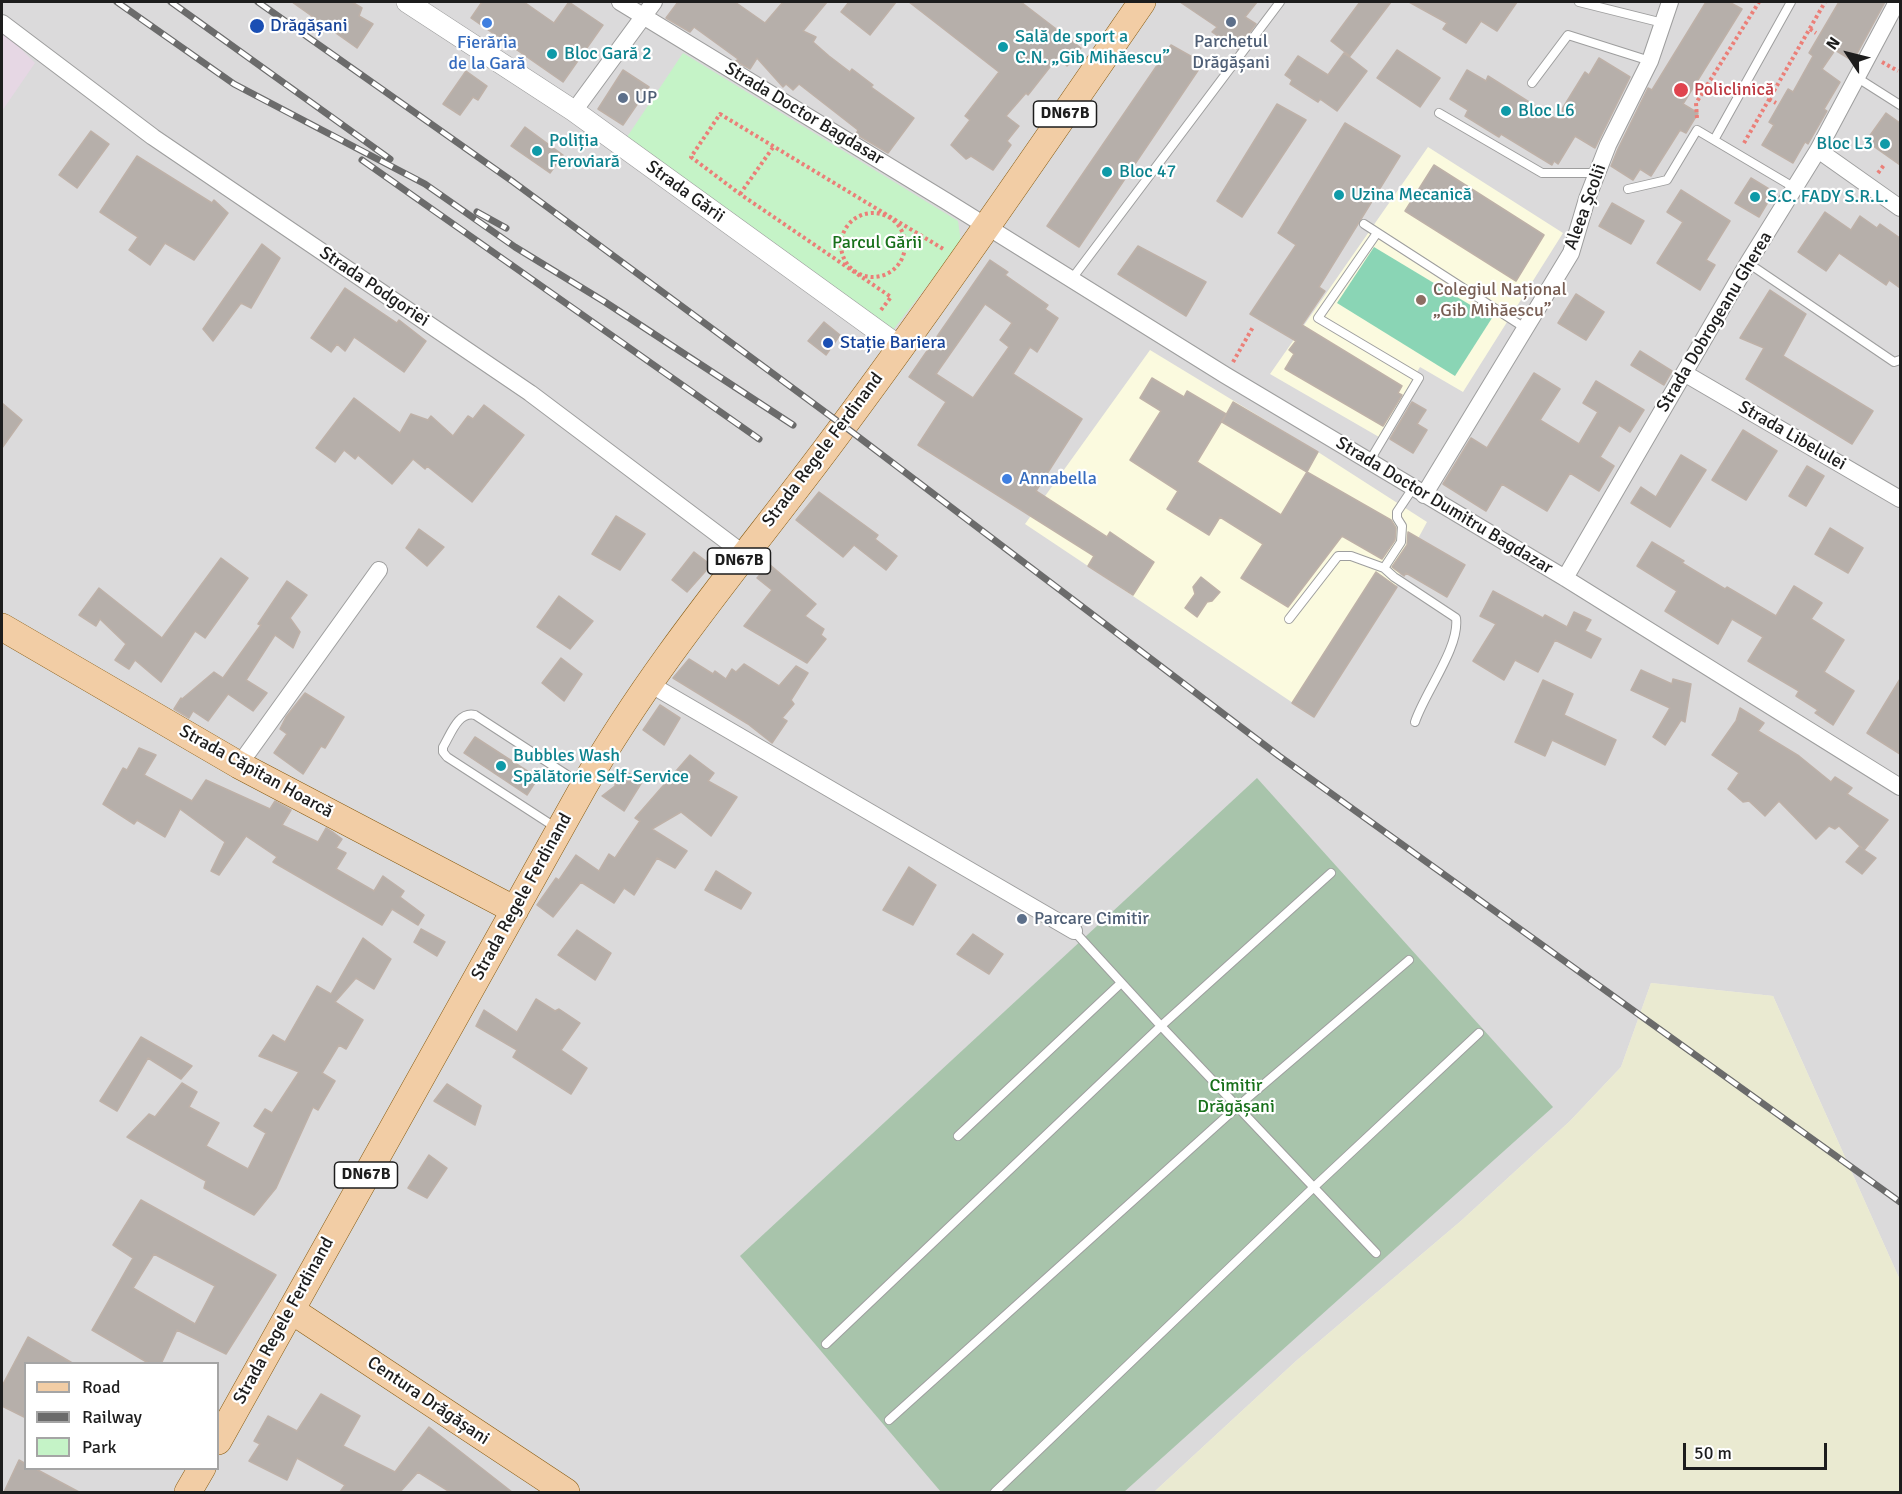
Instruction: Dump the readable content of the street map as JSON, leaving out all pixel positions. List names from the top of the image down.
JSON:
{
  "streets": {
    "main road": [
      "DN67B",
      "Strada Regele Ferdinand",
      "Strada Căpitan Hoarcă",
      "Centura Drăgășani"
    ],
    "street": [
      "Strada Doctor Bagdasar",
      "Strada Gării",
      "Aleea Școlii",
      "Strada Podgoriei",
      "Strada Dobrogeanu Gherea",
      "Strada Libelulei",
      "Strada Doctor Dumitru Bagdazar"
    ]
  },
  "crossings": [
    ["Strada Doctor Bagdasar", "Strada Regele Ferdinand"],
    ["Strada Doctor Bagdasar", "Strada Doctor Dumitru Bagdazar"],
    ["Strada Gării", "Strada Regele Ferdinand"],
    ["Aleea Școlii", "Strada Doctor Dumitru Bagdazar"],
    ["Strada Podgoriei", "Strada Regele Ferdinand"],
    ["Strada Dobrogeanu Gherea", "Strada Libelulei"],
    ["Strada Dobrogeanu Gherea", "Strada Doctor Dumitru Bagdazar"],
    ["Strada Regele Ferdinand", "Strada Doctor Dumitru Bagdazar"],
    ["Strada Regele Ferdinand", "Strada Căpitan Hoarcă"],
    ["Strada Regele Ferdinand", "Centura Drăgășani"]
  ],
  "parks": ["Parcul Gării", "Cimitir Drăgășani"],
  "places": [
    "Parchetul Drăgășani",
    "Fierăria de la Gară",
    "Drăgășani",
    "Sală de sport a C.N. „Gib Mihăescu”",
    "Bloc Gară 2",
    "Policlinică",
    "UP",
    "Bloc L6",
    "Bloc L3",
    "Poliția Feroviară",
    "Bloc 47",
    "Uzina Mecanică",
    "S.C. FADY S.R.L.",
    "Colegiul Național „Gib Mihăescu”",
    "Stație Bariera",
    "Annabella",
    "Bubbles Wash Spălătorie Self-Service",
    "Parcare Cimitir"
  ],
  "legend": ["Road", "Railway", "Park"],
  "scale_bar": "50 m",
  "north": "top left"
}
